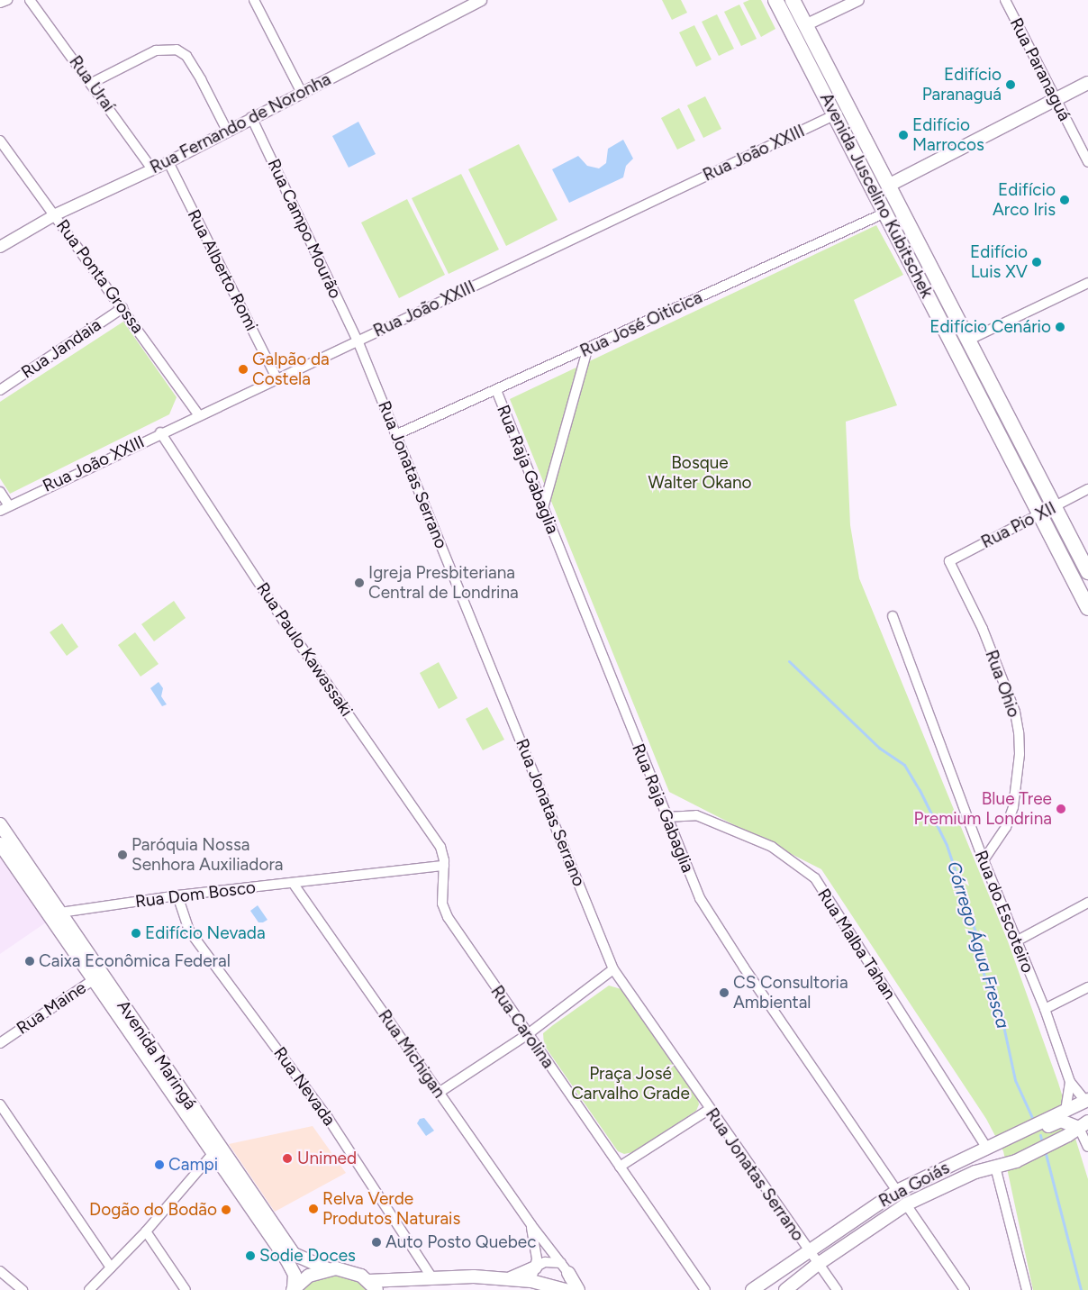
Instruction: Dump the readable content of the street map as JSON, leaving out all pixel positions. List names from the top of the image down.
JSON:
{
  "streets": {
    "main road": ["Avenida Juscelino Kubitschek", "Avenida Maringá", "Rua Goiás"],
    "street": [
      "Rua Paranaguá",
      "Rua Uraí",
      "Rua Fernando de Noronha",
      "Rua João XXIII",
      "Rua Campo Mourão",
      "Rua Alberto Romi",
      "Rua Ponta Grossa",
      "Rua José Oiticica",
      "Rua Jandaia",
      "Rua Raja Gabaglia",
      "Rua Jonatas Serrano",
      "Rua Pio XII",
      "Rua Paulo Kawassaki",
      "Rua Ohio",
      "Rua Dom Bosco",
      "Rua do Escoteiro",
      "Rua Malba Tahan",
      "Rua Maine",
      "Rua Carolina",
      "Rua Michigan",
      "Rua Nevada"
    ]
  },
  "crossings": [
    ["Rua Uraí", "Rua Fernando de Noronha"],
    ["Rua Fernando de Noronha", "Rua Campo Mourão"],
    ["Rua Fernando de Noronha", "Rua Alberto Romi"],
    ["Rua Fernando de Noronha", "Rua Ponta Grossa"],
    ["Rua João XXIII", "Avenida Juscelino Kubitschek"],
    ["Rua João XXIII", "Rua Campo Mourão"],
    ["Rua João XXIII", "Rua Alberto Romi"],
    ["Rua João XXIII", "Rua Ponta Grossa"],
    ["Rua João XXIII", "Rua Jonatas Serrano"],
    ["Rua João XXIII", "Rua Paulo Kawassaki"],
    ["Avenida Juscelino Kubitschek", "Rua José Oiticica"],
    ["Avenida Juscelino Kubitschek", "Rua Pio XII"],
    ["Rua Campo Mourão", "Rua Jonatas Serrano"],
    ["Rua Ponta Grossa", "Rua Jandaia"],
    ["Rua José Oiticica", "Rua Raja Gabaglia"],
    ["Rua José Oiticica", "Rua Jonatas Serrano"],
    ["Rua Raja Gabaglia", "Rua Malba Tahan"],
    ["Rua Raja Gabaglia", "Rua Goiás"],
    ["Rua Jonatas Serrano", "Rua Goiás"],
    ["Rua Pio XII", "Rua Ohio"],
    ["Rua Paulo Kawassaki", "Rua Dom Bosco"],
    ["Rua Paulo Kawassaki", "Rua Carolina"],
    ["Rua Ohio", "Rua do Escoteiro"],
    ["Rua Dom Bosco", "Rua Carolina"],
    ["Rua Dom Bosco", "Rua Michigan"],
    ["Rua Dom Bosco", "Avenida Maringá"],
    ["Rua Dom Bosco", "Rua Nevada"],
    ["Rua do Escoteiro", "Rua Goiás"],
    ["Rua Malba Tahan", "Rua Goiás"],
    ["Rua Maine", "Avenida Maringá"]
  ],
  "water": ["Córrego Água Fresca"],
  "parks": ["Bosque Walter Okano", "Praça José Carvalho Grade"],
  "places": [
    "Edifício Paranaguá",
    "Edifício Marrocos",
    "Edifício Arco Iris",
    "Edifício Luis XV",
    "Edifício Cenário",
    "Galpão da Costela",
    "Igreja Presbiteriana Central de Londrina",
    "Blue Tree Premium Londrina",
    "Paróquia Nossa Senhora Auxiliadora",
    "Edifício Nevada",
    "Caixa Econômica Federal",
    "CS Consultoria Ambiental",
    "Unimed",
    "Campi",
    "Relva Verde Produtos Naturais",
    "Dogão do Bodão",
    "Auto Posto Quebec",
    "Sodie Doces"
  ]
}
